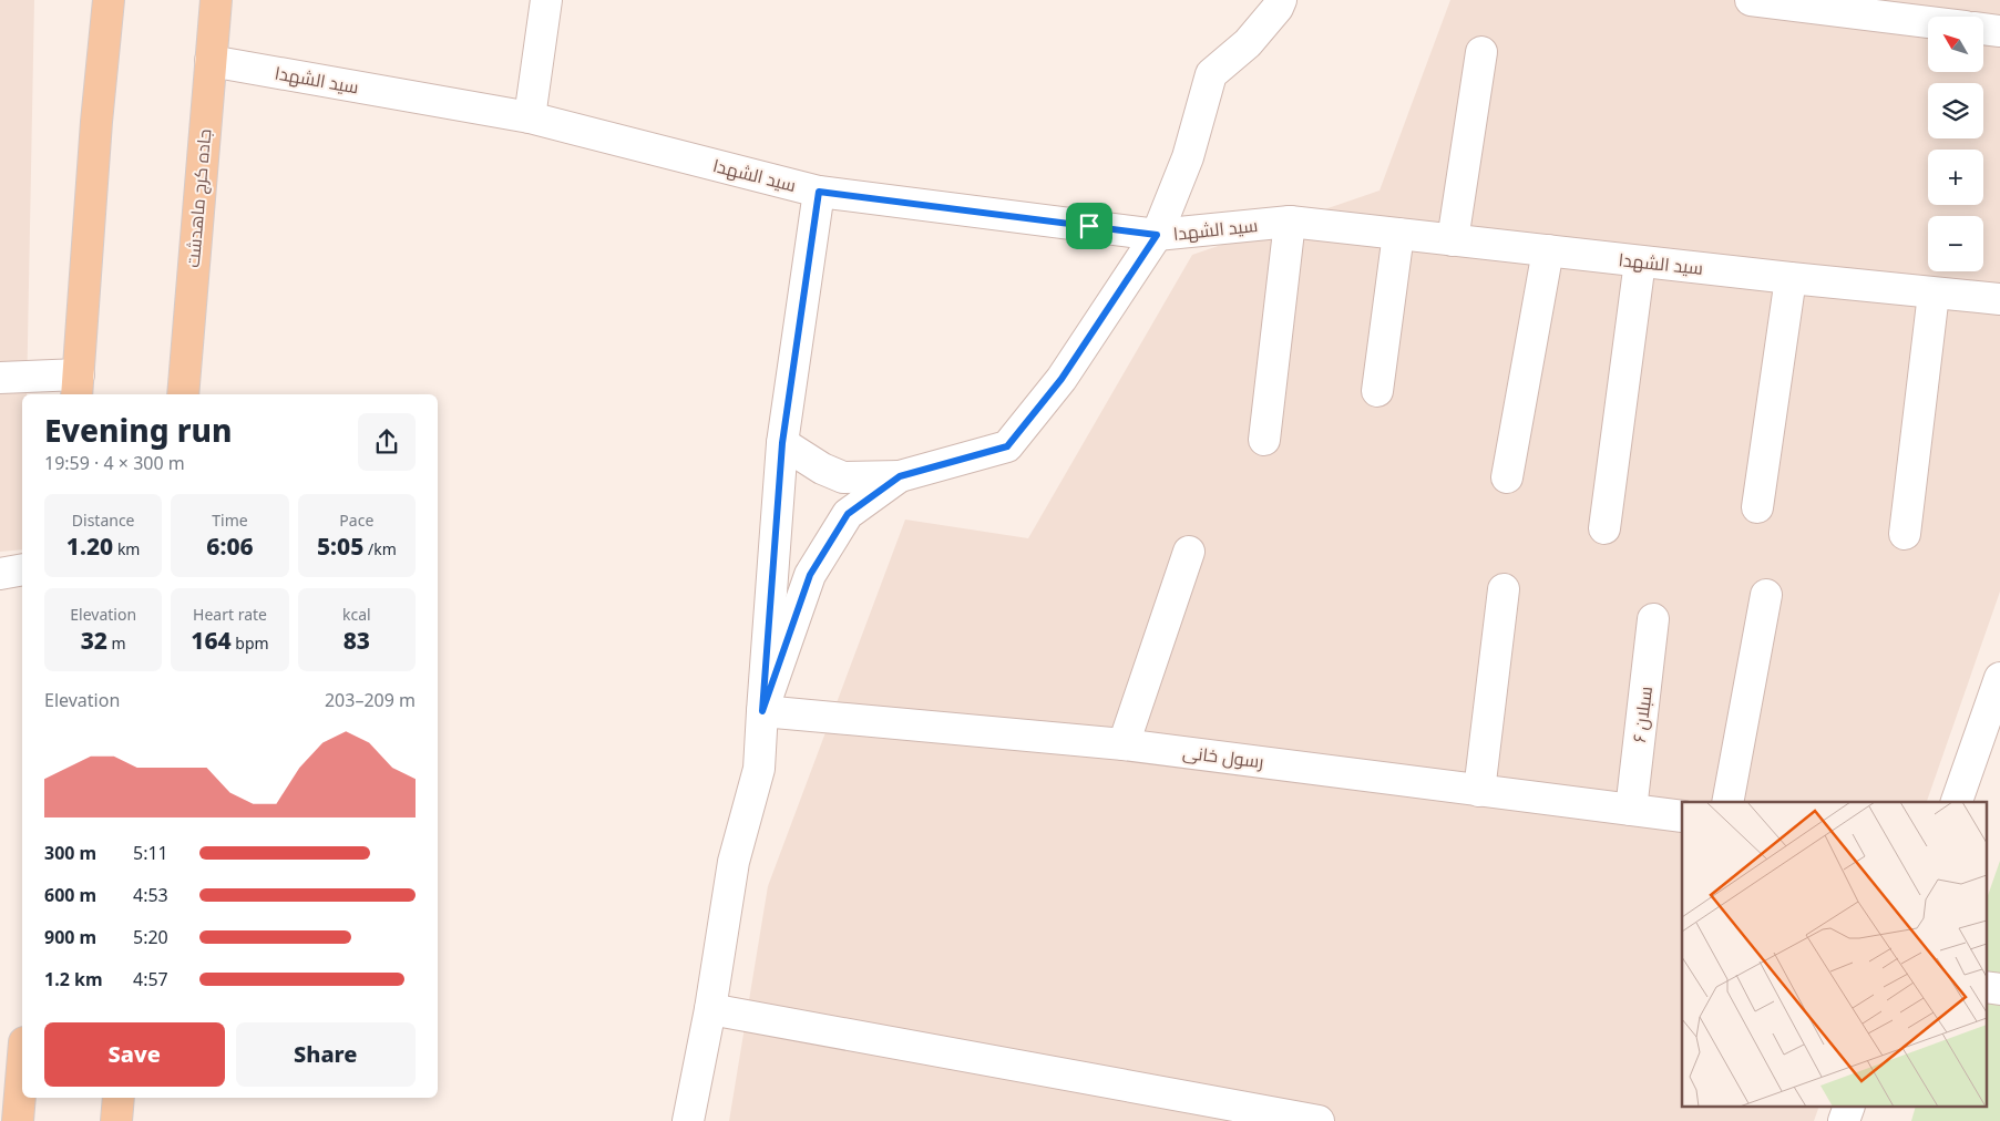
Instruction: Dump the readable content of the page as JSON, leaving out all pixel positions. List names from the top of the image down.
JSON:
{
  "streets": {
    "main road": ["جاده کرج ماهدشت"],
    "street": ["سید الشهدا", "سبلان ۶", "رسول خانی"]
  },
  "crossings": [
    ["سید الشهدا", "جاده کرج ماهدشت"],
    ["سبلان ۶", "رسول خانی"]
  ],
  "north": "top left",
  "page": {
    "map_buttons": ["+", "−"],
    "heading": ["Evening run", "19:59 · 4 × 300 m"],
    "stats": [
      ["Distance", "1.20 km"],
      ["Time", "6:06"],
      ["Pace", "5:05 /km"],
      ["Elevation", "32 m"],
      ["Heart rate", "164 bpm"],
      ["kcal", "83"]
    ],
    "chart": ["Elevation", "203–209 m"],
    "list": [
      {
        "name": "300 m",
        "note": "5:11"
      },
      {
        "name": "600 m",
        "note": "4:53"
      },
      {
        "name": "900 m",
        "note": "5:20"
      },
      {
        "name": "1.2 km",
        "note": "4:57"
      }
    ],
    "buttons": ["Save", "Share"]
  }
}
